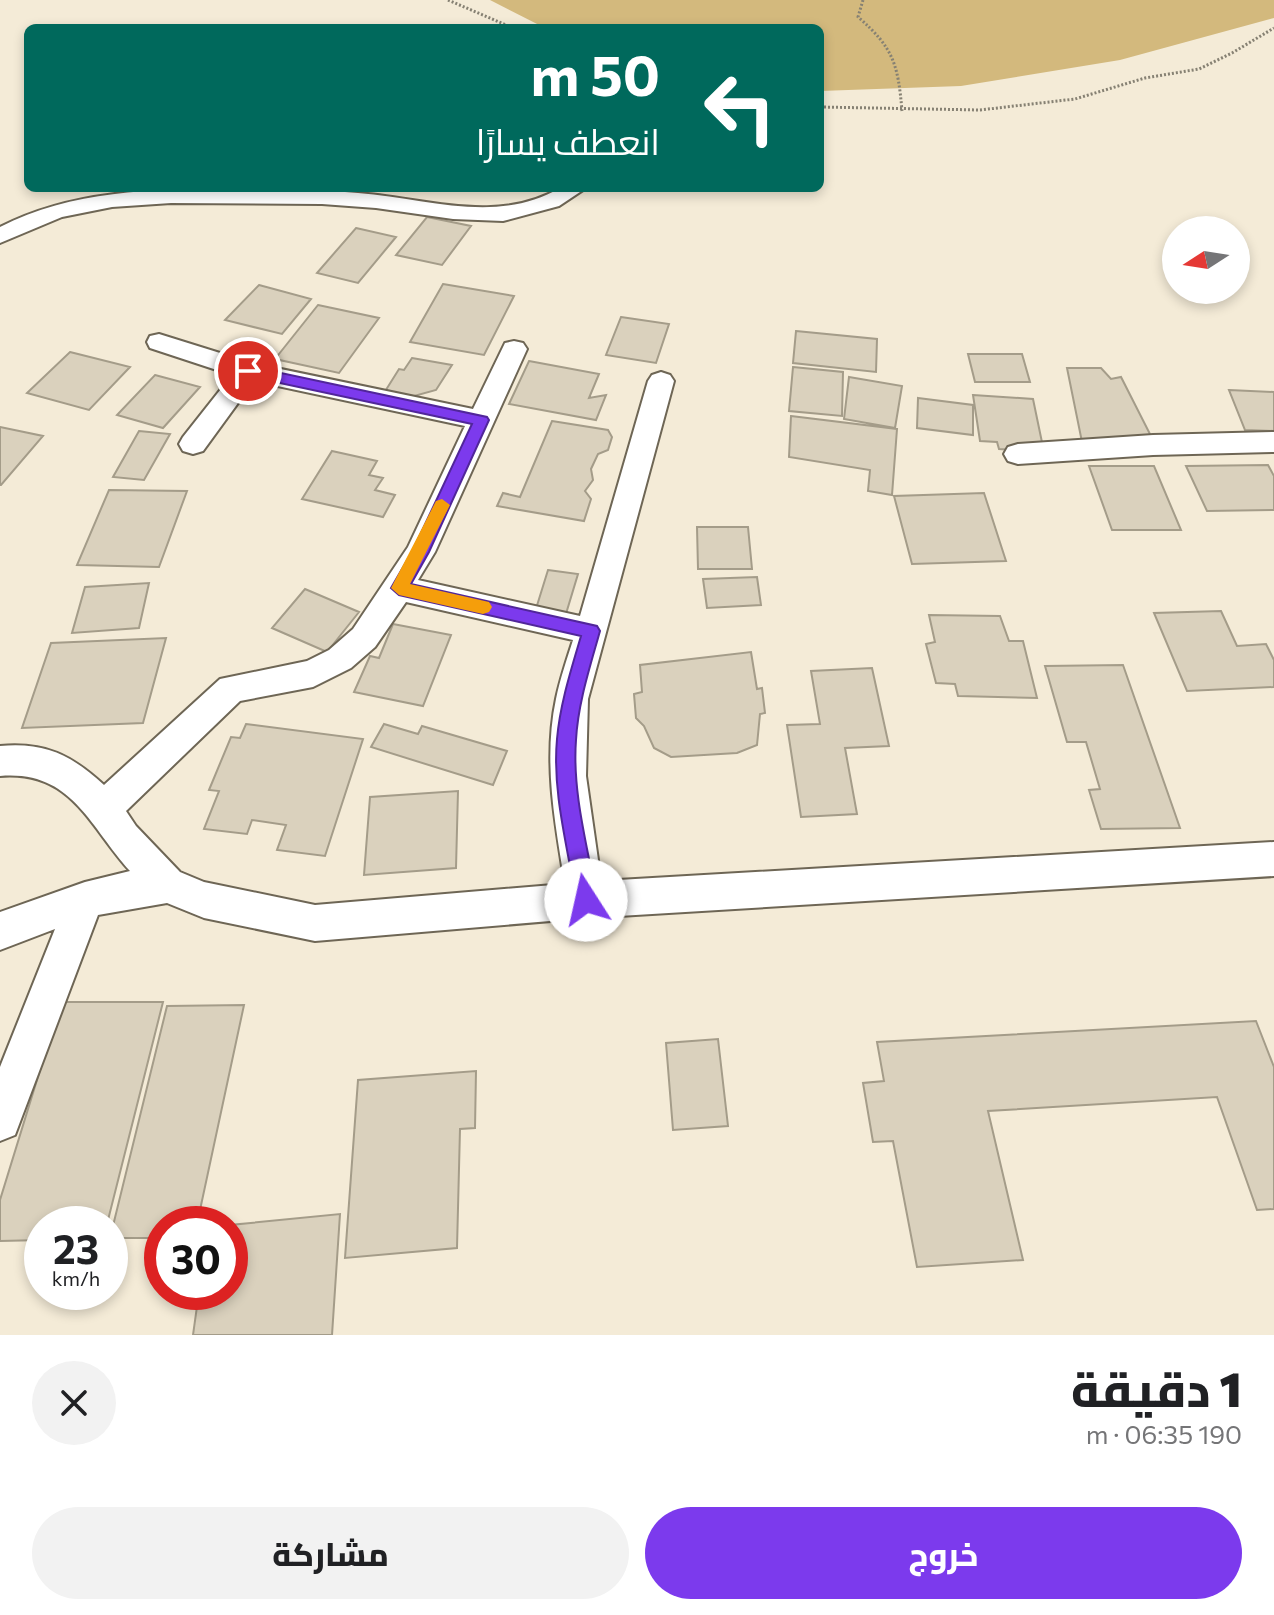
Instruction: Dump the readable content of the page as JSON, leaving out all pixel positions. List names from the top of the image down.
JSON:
{
  "north": "left",
  "page": {
    "turn": ["50 m", "انعطف يسارًا"],
    "speed": "23 km/h",
    "limit": "30",
    "heading": ["1 دقيقة", "190 m · 06:35"],
    "buttons": ["خروج", "مشاركة"]
  }
}
